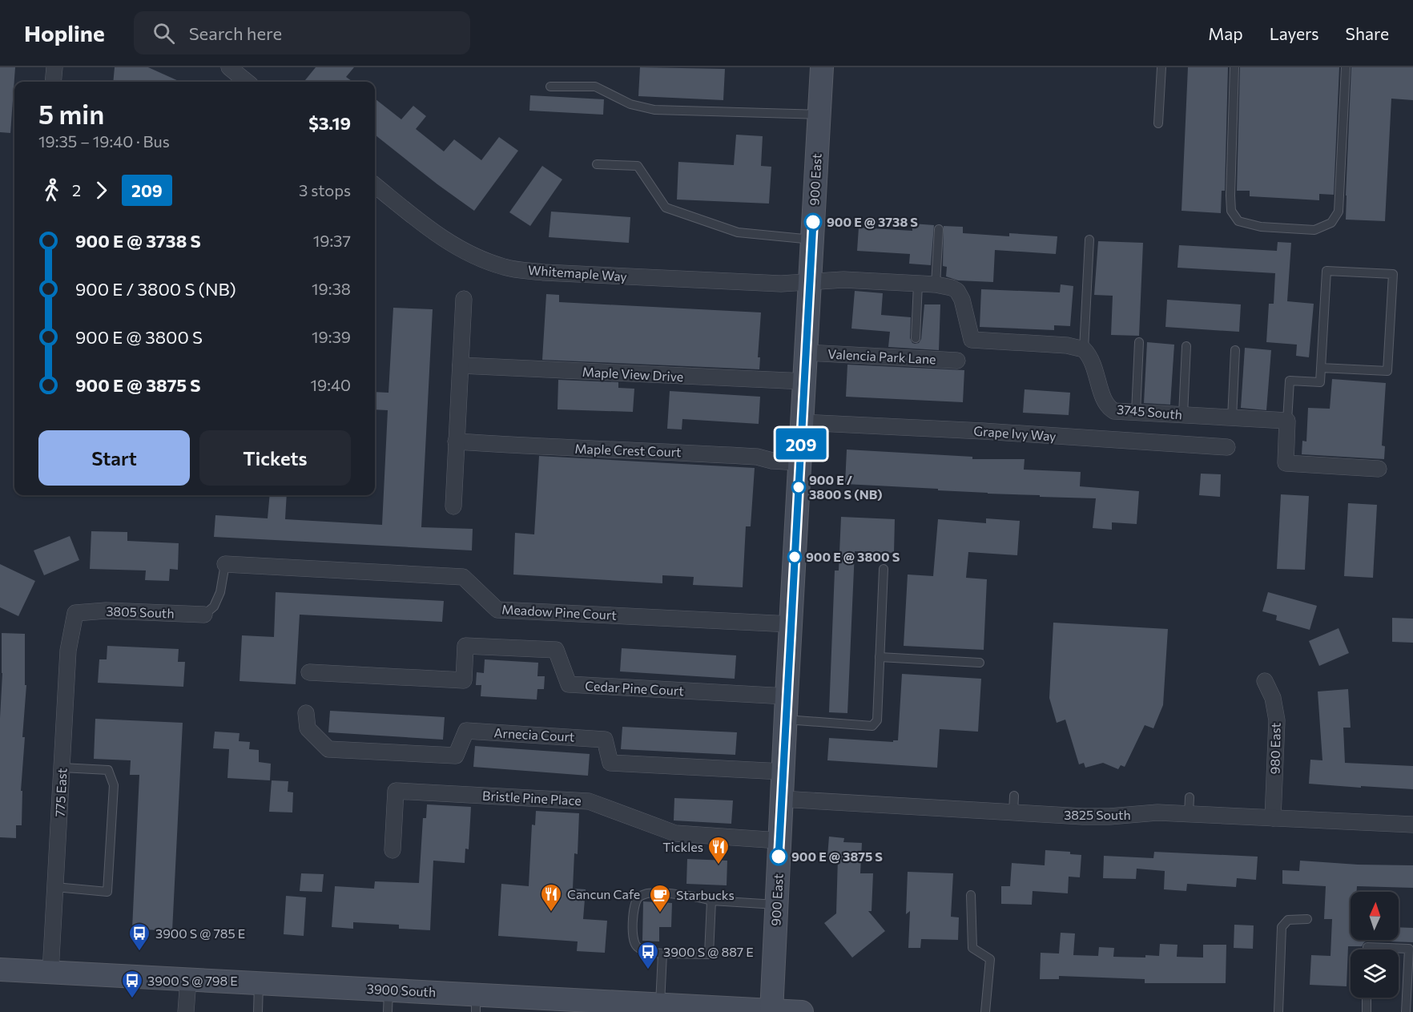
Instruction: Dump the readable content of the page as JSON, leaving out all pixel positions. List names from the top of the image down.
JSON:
{
  "streets": {
    "main road": ["900 East", "3900 South"],
    "street": [
      "Whitemaple Way",
      "Valencia Park Lane",
      "Maple View Drive",
      "3745 South",
      "Grape Ivy Way",
      "Maple Crest Court",
      "3805 South",
      "Meadow Pine Court",
      "Cedar Pine Court",
      "Arnecia Court",
      "980 East",
      "775 East",
      "Bristle Pine Place",
      "3825 South"
    ]
  },
  "crossings": [
    ["900 East", "Whitemaple Way"],
    ["900 East", "Valencia Park Lane"],
    ["900 East", "Maple View Drive"],
    ["900 East", "Grape Ivy Way"],
    ["900 East", "Maple Crest Court"],
    ["900 East", "Meadow Pine Court"],
    ["900 East", "Cedar Pine Court"],
    ["900 East", "Arnecia Court"],
    ["900 East", "Bristle Pine Place"],
    ["900 East", "3825 South"],
    ["900 East", "3900 South"],
    ["3805 South", "775 East"],
    ["980 East", "3825 South"],
    ["775 East", "3900 South"]
  ],
  "places": {
    "other": [
      "900 E @ 3738 S",
      "900 E / 3800 S (NB)",
      "900 E @ 3800 S",
      "900 E @ 3875 S"
    ],
    "restaurant": ["Tickles", "Cancun Cafe"],
    "cafe": ["Starbucks"],
    "bus stop": ["3900 S @ 785 E", "3900 S @ 887 E", "3900 S @ 798 E"]
  },
  "lines": ["bus line 209"],
  "north": "top",
  "page": {
    "header": "Hopline",
    "search": "Search here",
    "nav": ["Map", "Layers", "Share"],
    "on_map": "209",
    "heading": ["5 min", "19:35 – 19:40 · Bus", "$3.19"],
    "legs": ["2", "209", "3 stops"],
    "list": [
      {
        "name": "900 E @ 3738 S",
        "value": "19:37"
      },
      {
        "name": "900 E / 3800 S (NB)",
        "value": "19:38"
      },
      {
        "name": "900 E @ 3800 S",
        "value": "19:39"
      },
      {
        "name": "900 E @ 3875 S",
        "value": "19:40"
      }
    ],
    "buttons": ["Start", "Tickets"]
  }
}
